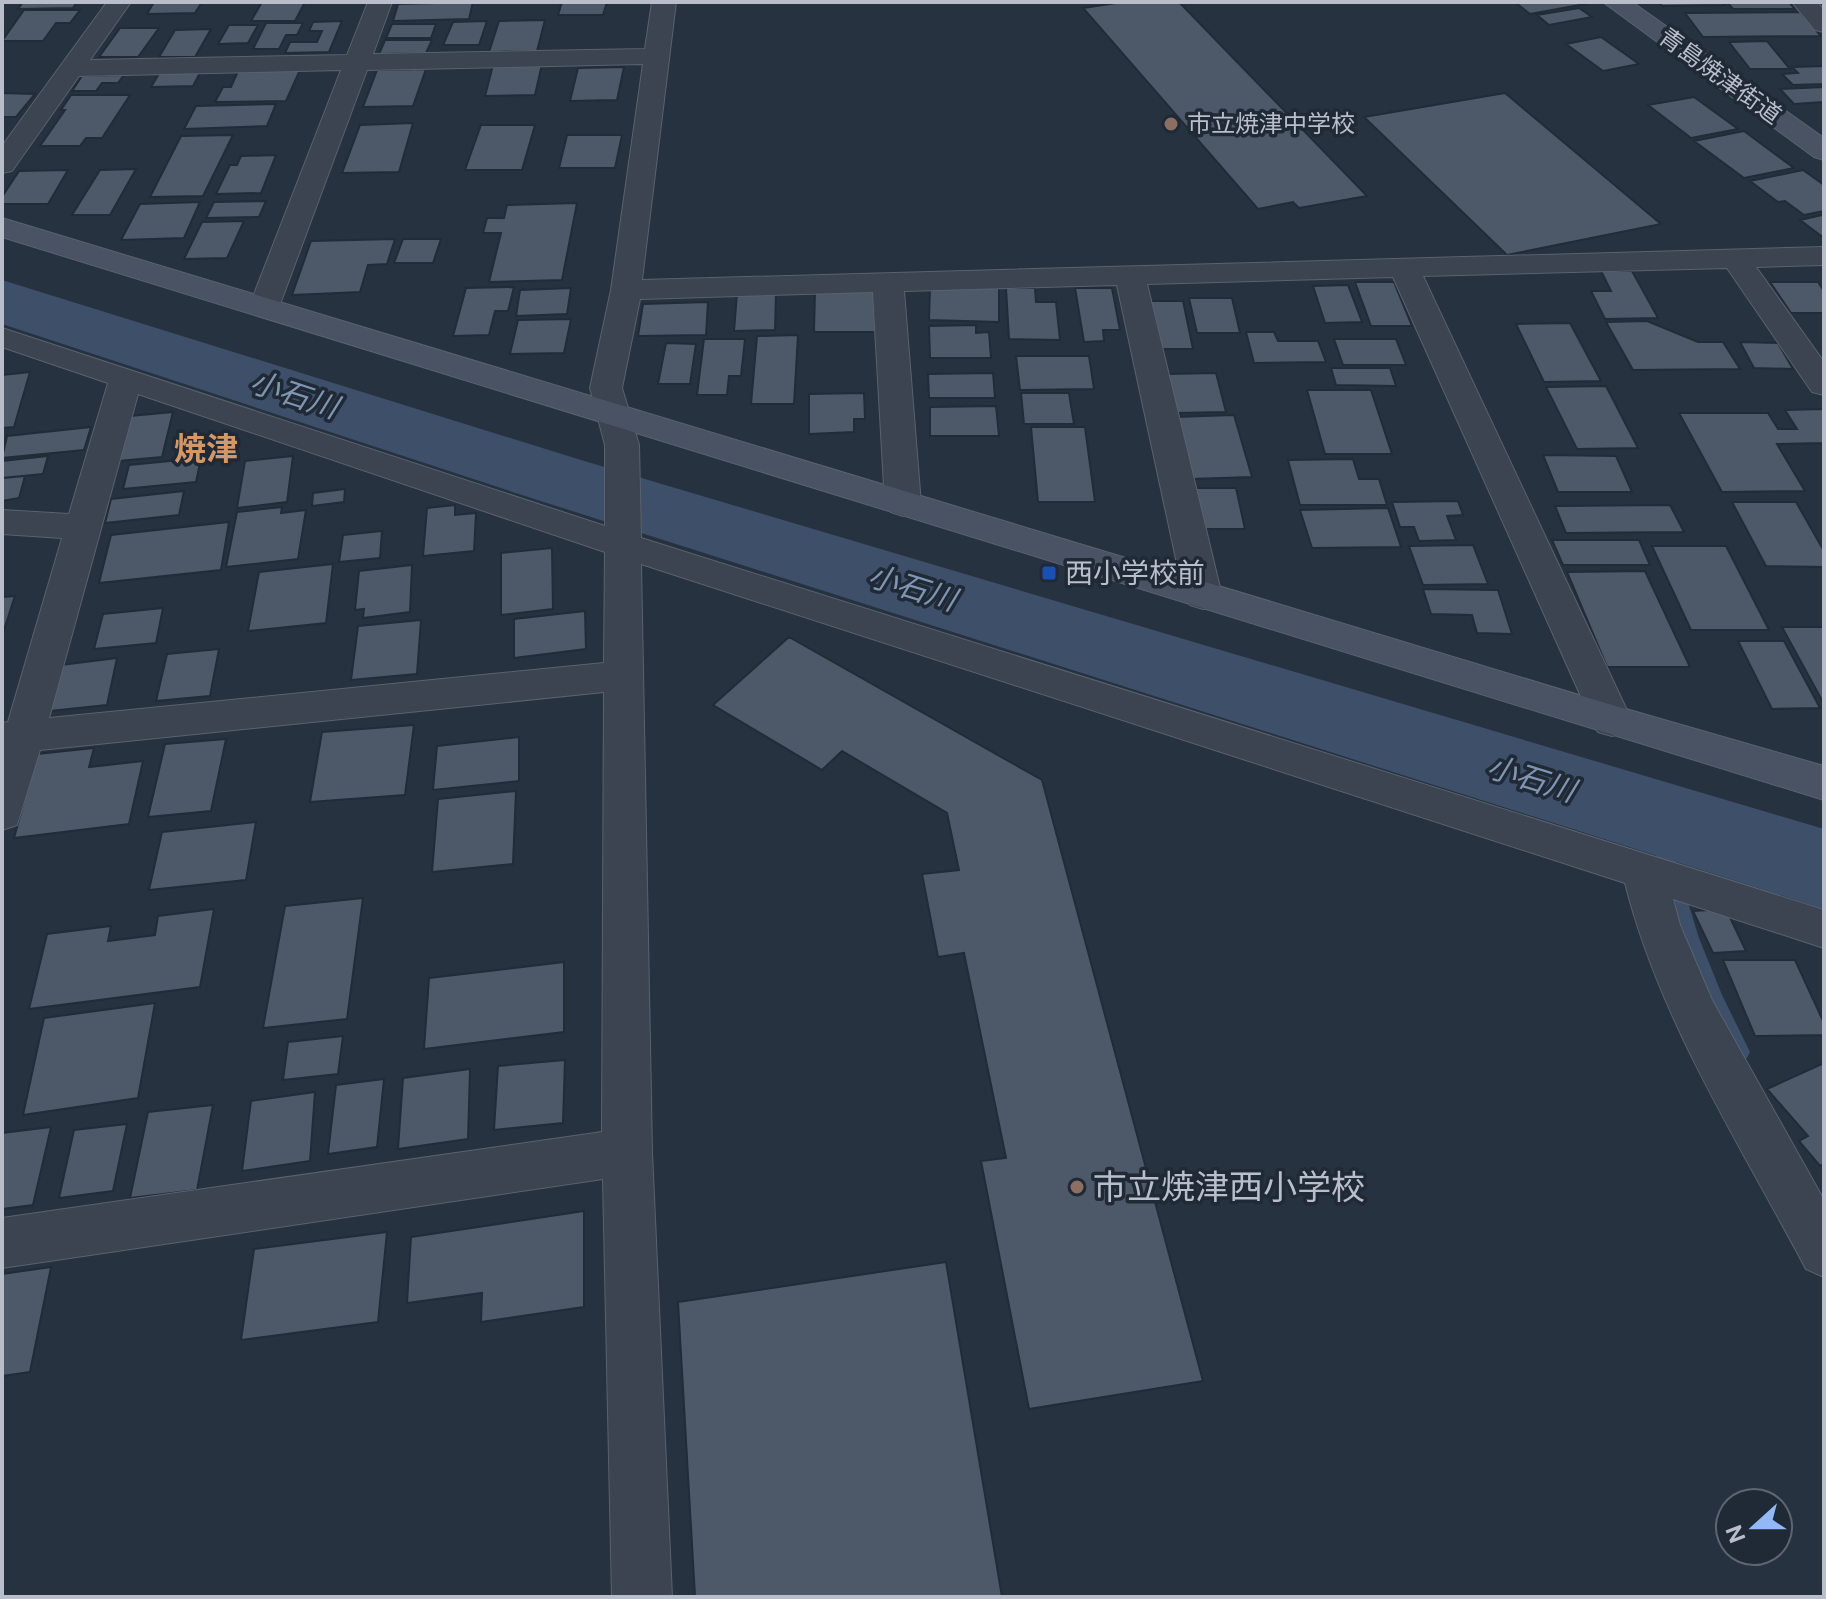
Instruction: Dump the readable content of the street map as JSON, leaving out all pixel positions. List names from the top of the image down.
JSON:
{
  "streets": {
    "street": ["青島焼津街道"]
  },
  "districts": ["焼津"],
  "water": ["小石川"],
  "places": {
    "other": ["市立焼津中学校", "市立焼津西小学校"],
    "transit": ["西小学校前"]
  },
  "north": "left"
}
